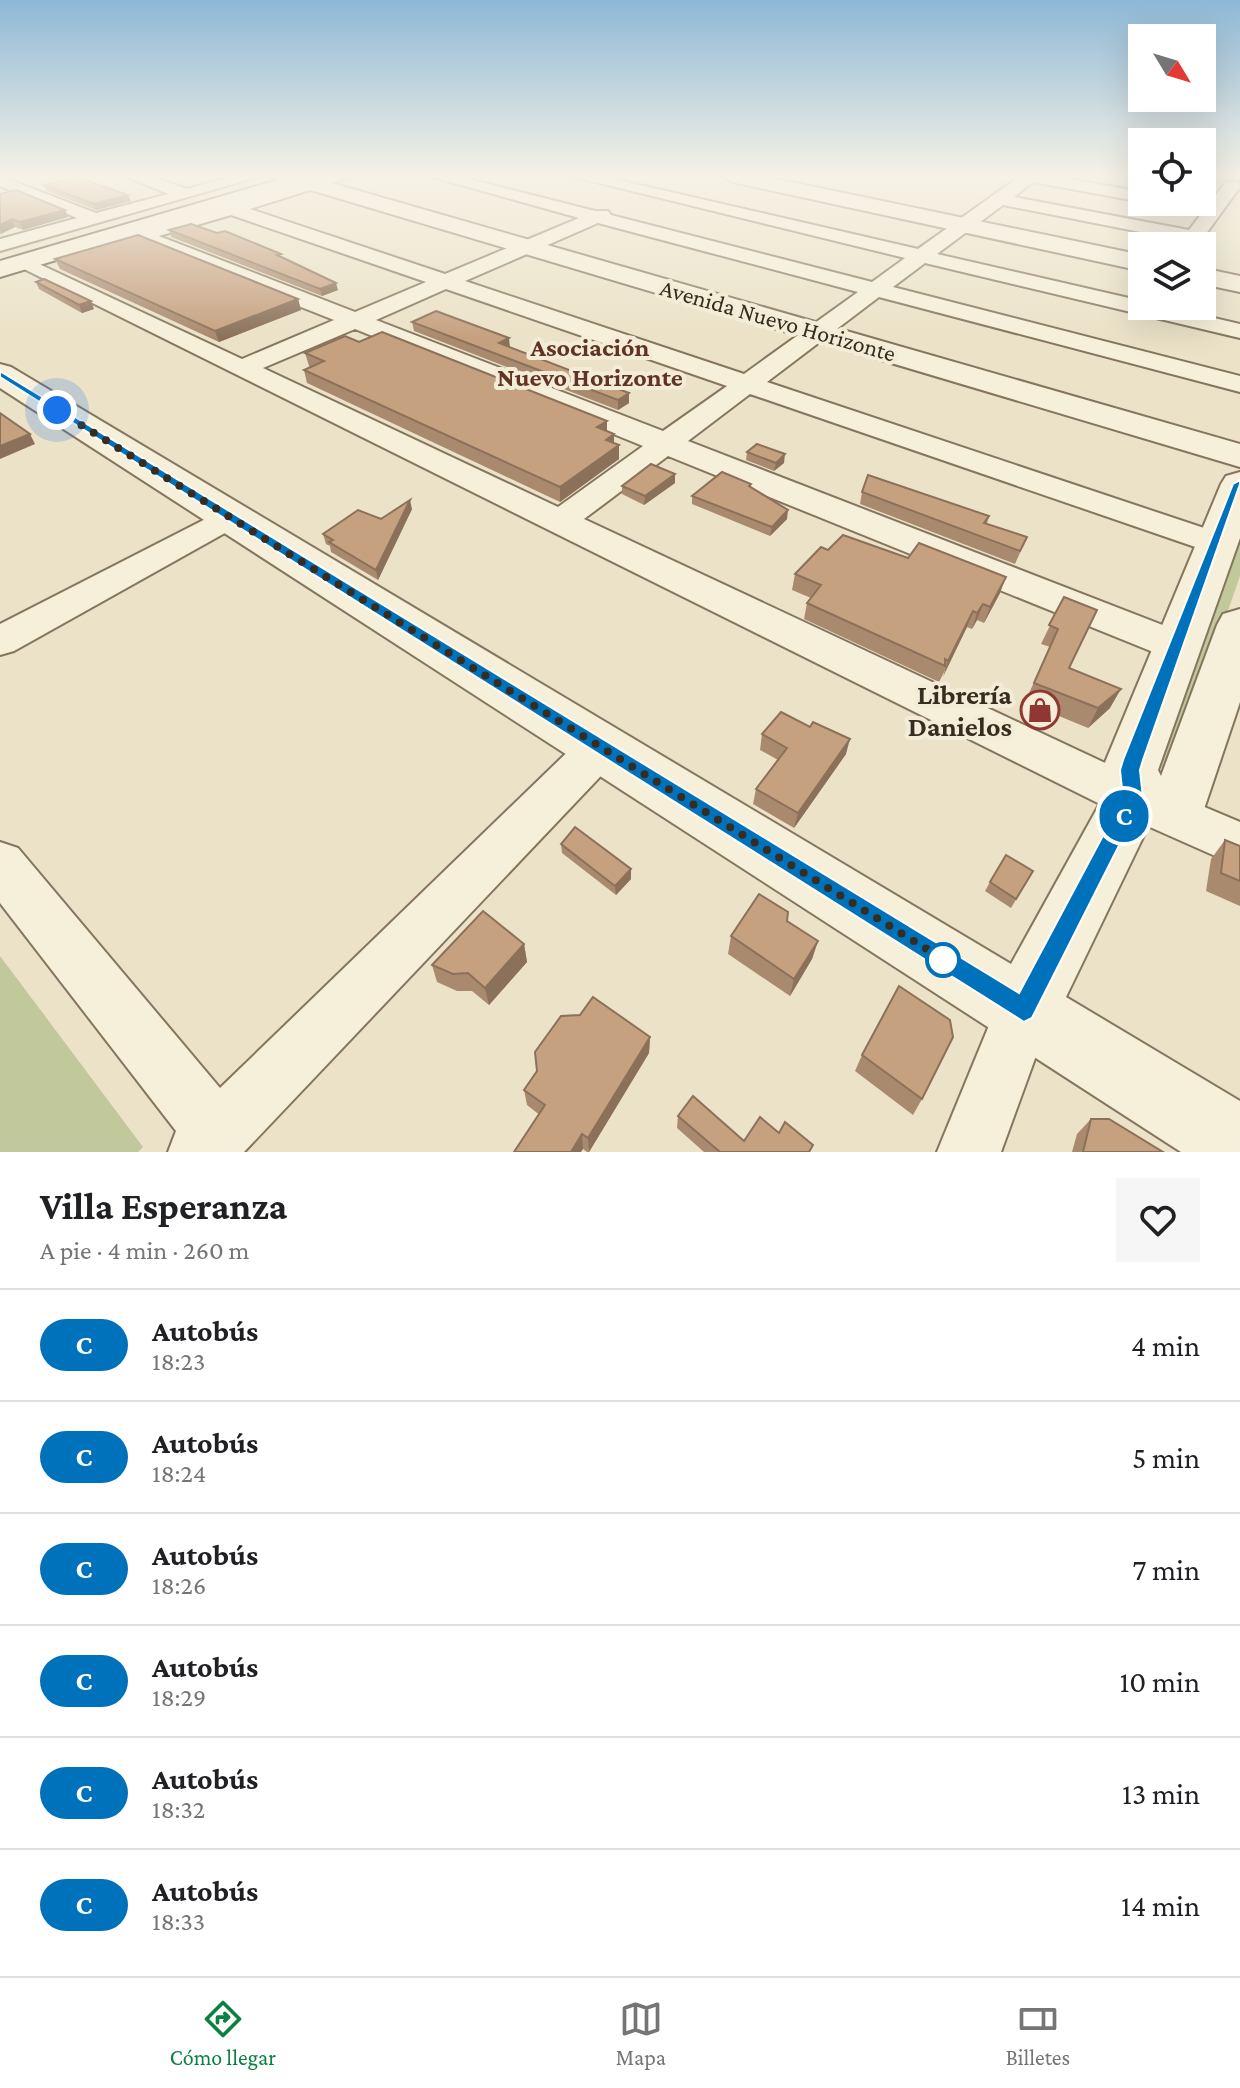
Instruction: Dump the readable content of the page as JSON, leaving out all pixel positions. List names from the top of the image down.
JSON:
{
  "streets": {
    "street": ["Avenida Nuevo Horizonte"]
  },
  "districts": ["Asociación Nuevo Horizonte"],
  "places": {
    "shop": ["Librería Danielos"]
  },
  "lines": ["bus line C"],
  "north": "bottom right",
  "page": {
    "on_map": "C",
    "heading": ["Villa Esperanza", "A pie · 4 min · 260 m"],
    "list": [
      {
        "mark": "C",
        "name": "Autobús",
        "note": "18:23",
        "value": "4 min"
      },
      {
        "mark": "C",
        "name": "Autobús",
        "note": "18:24",
        "value": "5 min"
      },
      {
        "mark": "C",
        "name": "Autobús",
        "note": "18:26",
        "value": "7 min"
      },
      {
        "mark": "C",
        "name": "Autobús",
        "note": "18:29",
        "value": "10 min"
      },
      {
        "mark": "C",
        "name": "Autobús",
        "note": "18:32",
        "value": "13 min"
      },
      {
        "mark": "C",
        "name": "Autobús",
        "note": "18:33",
        "value": "14 min"
      }
    ],
    "tabs": ["Cómo llegar", "Mapa", "Billetes"]
  }
}
